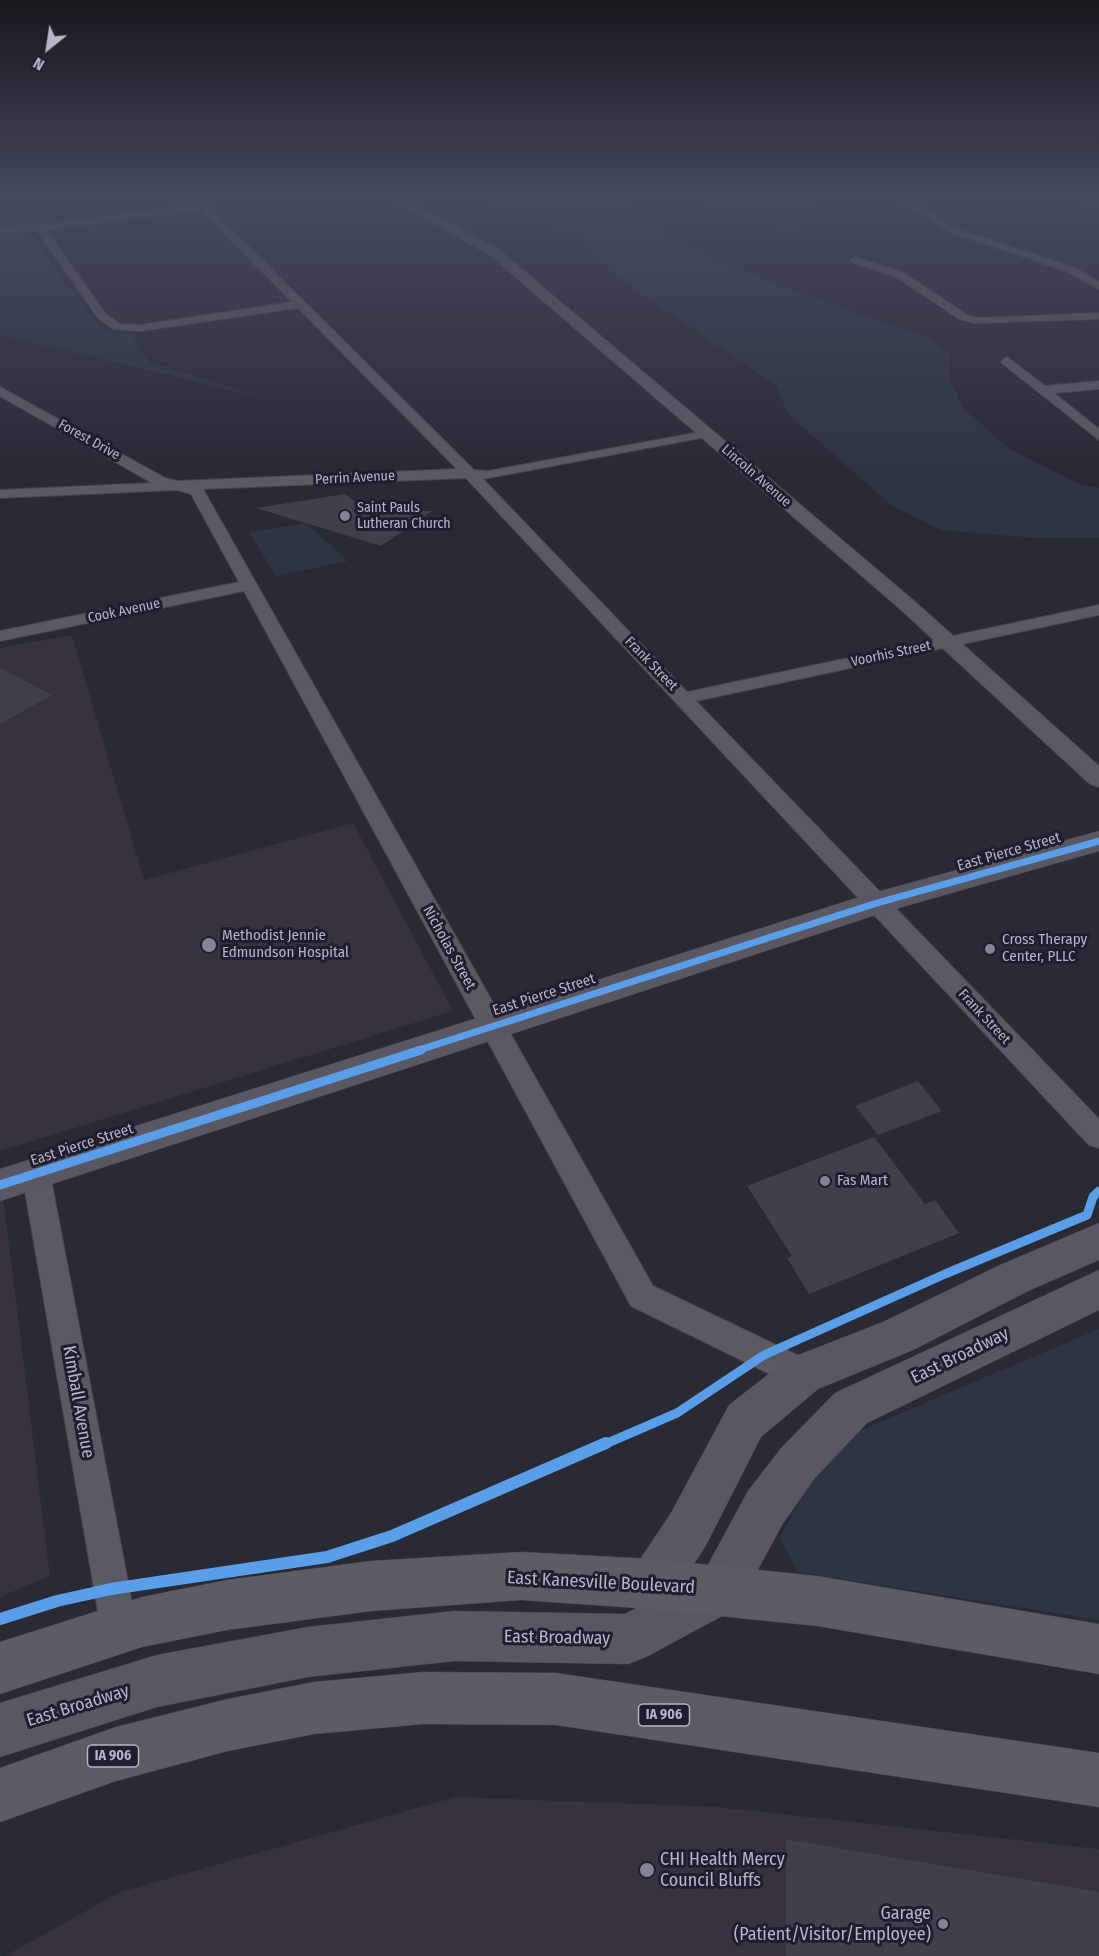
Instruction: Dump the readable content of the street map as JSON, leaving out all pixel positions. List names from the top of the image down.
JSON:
{
  "streets": {
    "main road": [
      "East Pierce Street",
      "East Broadway",
      "East Kanesville Boulevard",
      "IA 906"
    ],
    "street": [
      "Forest Drive",
      "Lincoln Avenue",
      "Perrin Avenue",
      "Cook Avenue",
      "Voorhis Street",
      "Frank Street",
      "Nicholas Street",
      "Kimball Avenue"
    ]
  },
  "crossings": [
    ["Forest Drive", "Perrin Avenue"],
    ["Forest Drive", "Nicholas Street"],
    ["Lincoln Avenue", "Perrin Avenue"],
    ["Lincoln Avenue", "Voorhis Street"],
    ["Perrin Avenue", "Frank Street"],
    ["Perrin Avenue", "Nicholas Street"],
    ["Cook Avenue", "Nicholas Street"],
    ["Voorhis Street", "Frank Street"],
    ["Frank Street", "East Pierce Street"],
    ["East Pierce Street", "Nicholas Street"],
    ["East Pierce Street", "Kimball Avenue"],
    ["East Broadway", "East Kanesville Boulevard"],
    ["Kimball Avenue", "East Kanesville Boulevard"]
  ],
  "places": [
    "Saint Pauls Lutheran Church",
    "Methodist Jennie Edmundson Hospital",
    "Cross Therapy Center, PLLC",
    "Fas Mart",
    "CHI Health Mercy Council Bluffs",
    "Garage (Patient/Visitor/Employee)"
  ],
  "north": "bottom left"
}
